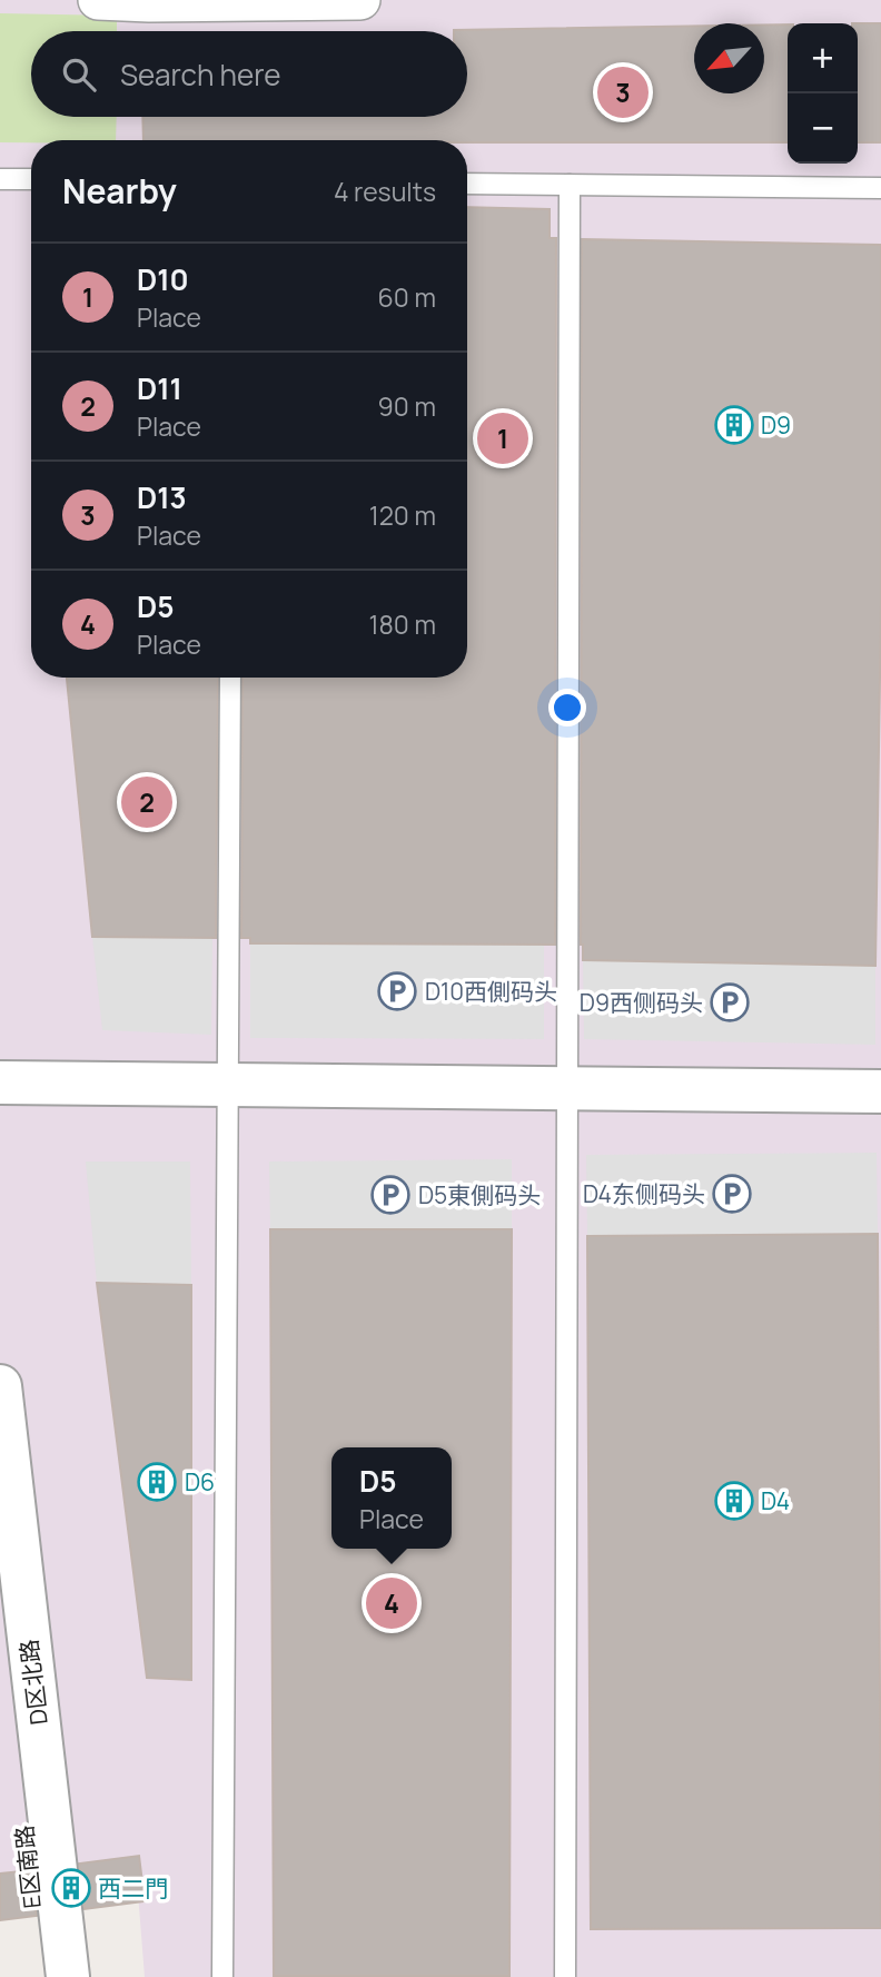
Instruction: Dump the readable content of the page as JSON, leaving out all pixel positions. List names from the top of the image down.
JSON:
{
  "streets": {
    "street": ["D区北路", "E区南路"]
  },
  "places": {
    "building": [
      "D9",
      "D6",
      "D4",
      "西二門"
    ],
    "parking": [
      "D10西側码头",
      "D9西侧码头",
      "D4东侧码头",
      "D5東側码头"
    ]
  },
  "north": "bottom left",
  "page": {
    "map_buttons": ["+", "−"],
    "search": "Search here",
    "pins": [
      "3",
      "1",
      "2",
      "4"
    ],
    "heading": ["Nearby", "4 results"],
    "list": [
      {
        "mark": "1",
        "name": "D10",
        "note": "Place",
        "value": "60 m"
      },
      {
        "mark": "2",
        "name": "D11",
        "note": "Place",
        "value": "90 m"
      },
      {
        "mark": "3",
        "name": "D13",
        "note": "Place",
        "value": "120 m"
      },
      {
        "mark": "4",
        "name": "D5",
        "note": "Place",
        "value": "180 m"
      }
    ],
    "popup": ["D5", "Place"]
  }
}
